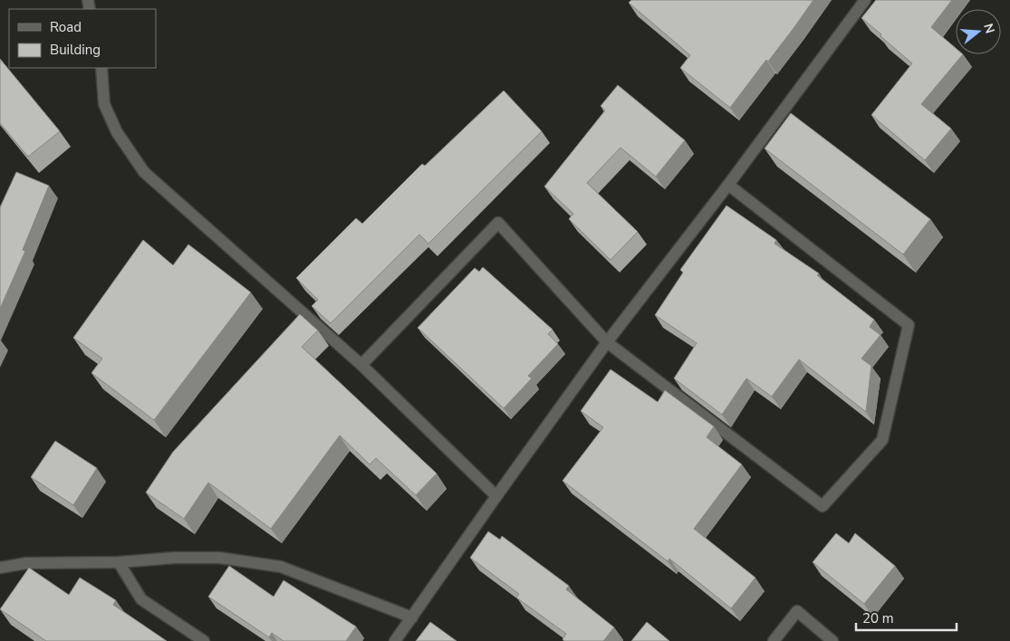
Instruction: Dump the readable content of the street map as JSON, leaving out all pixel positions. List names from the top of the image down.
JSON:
{
  "legend": ["Road", "Building"],
  "scale_bar": "20 m",
  "north": "right"
}
